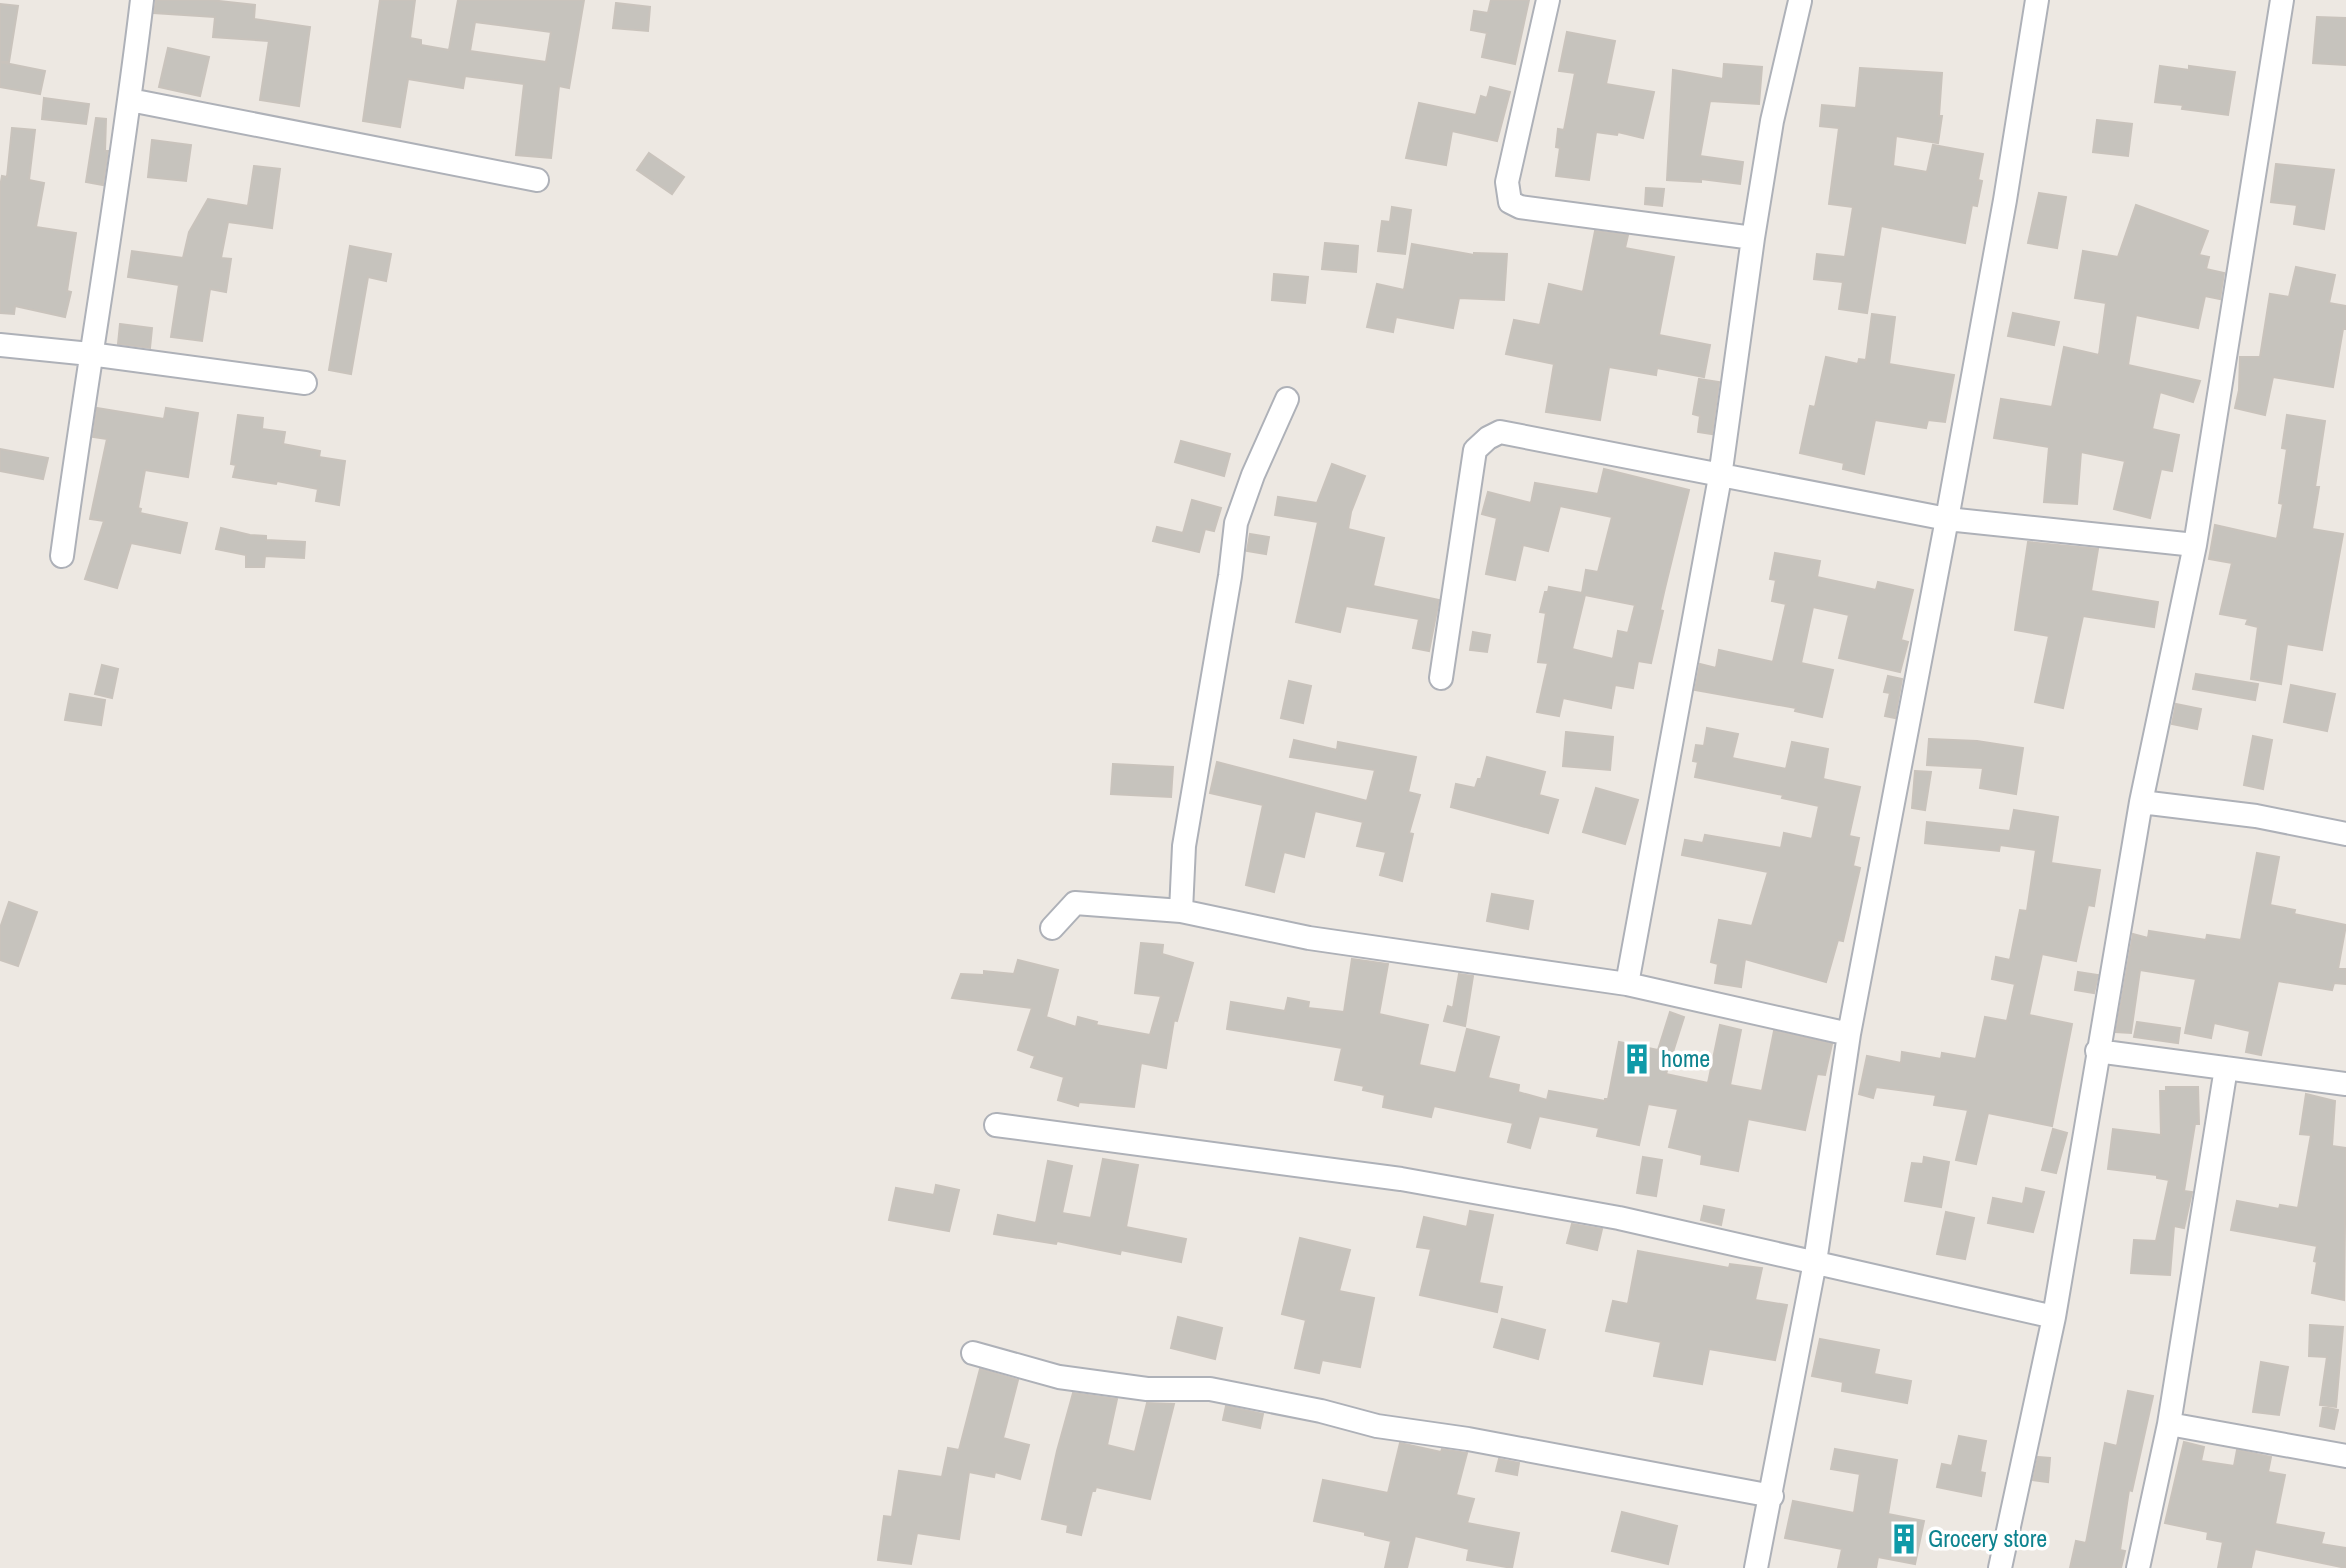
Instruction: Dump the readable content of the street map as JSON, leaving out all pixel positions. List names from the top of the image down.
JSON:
{
  "places": {
    "building": ["home", "Grocery store"]
  }
}
